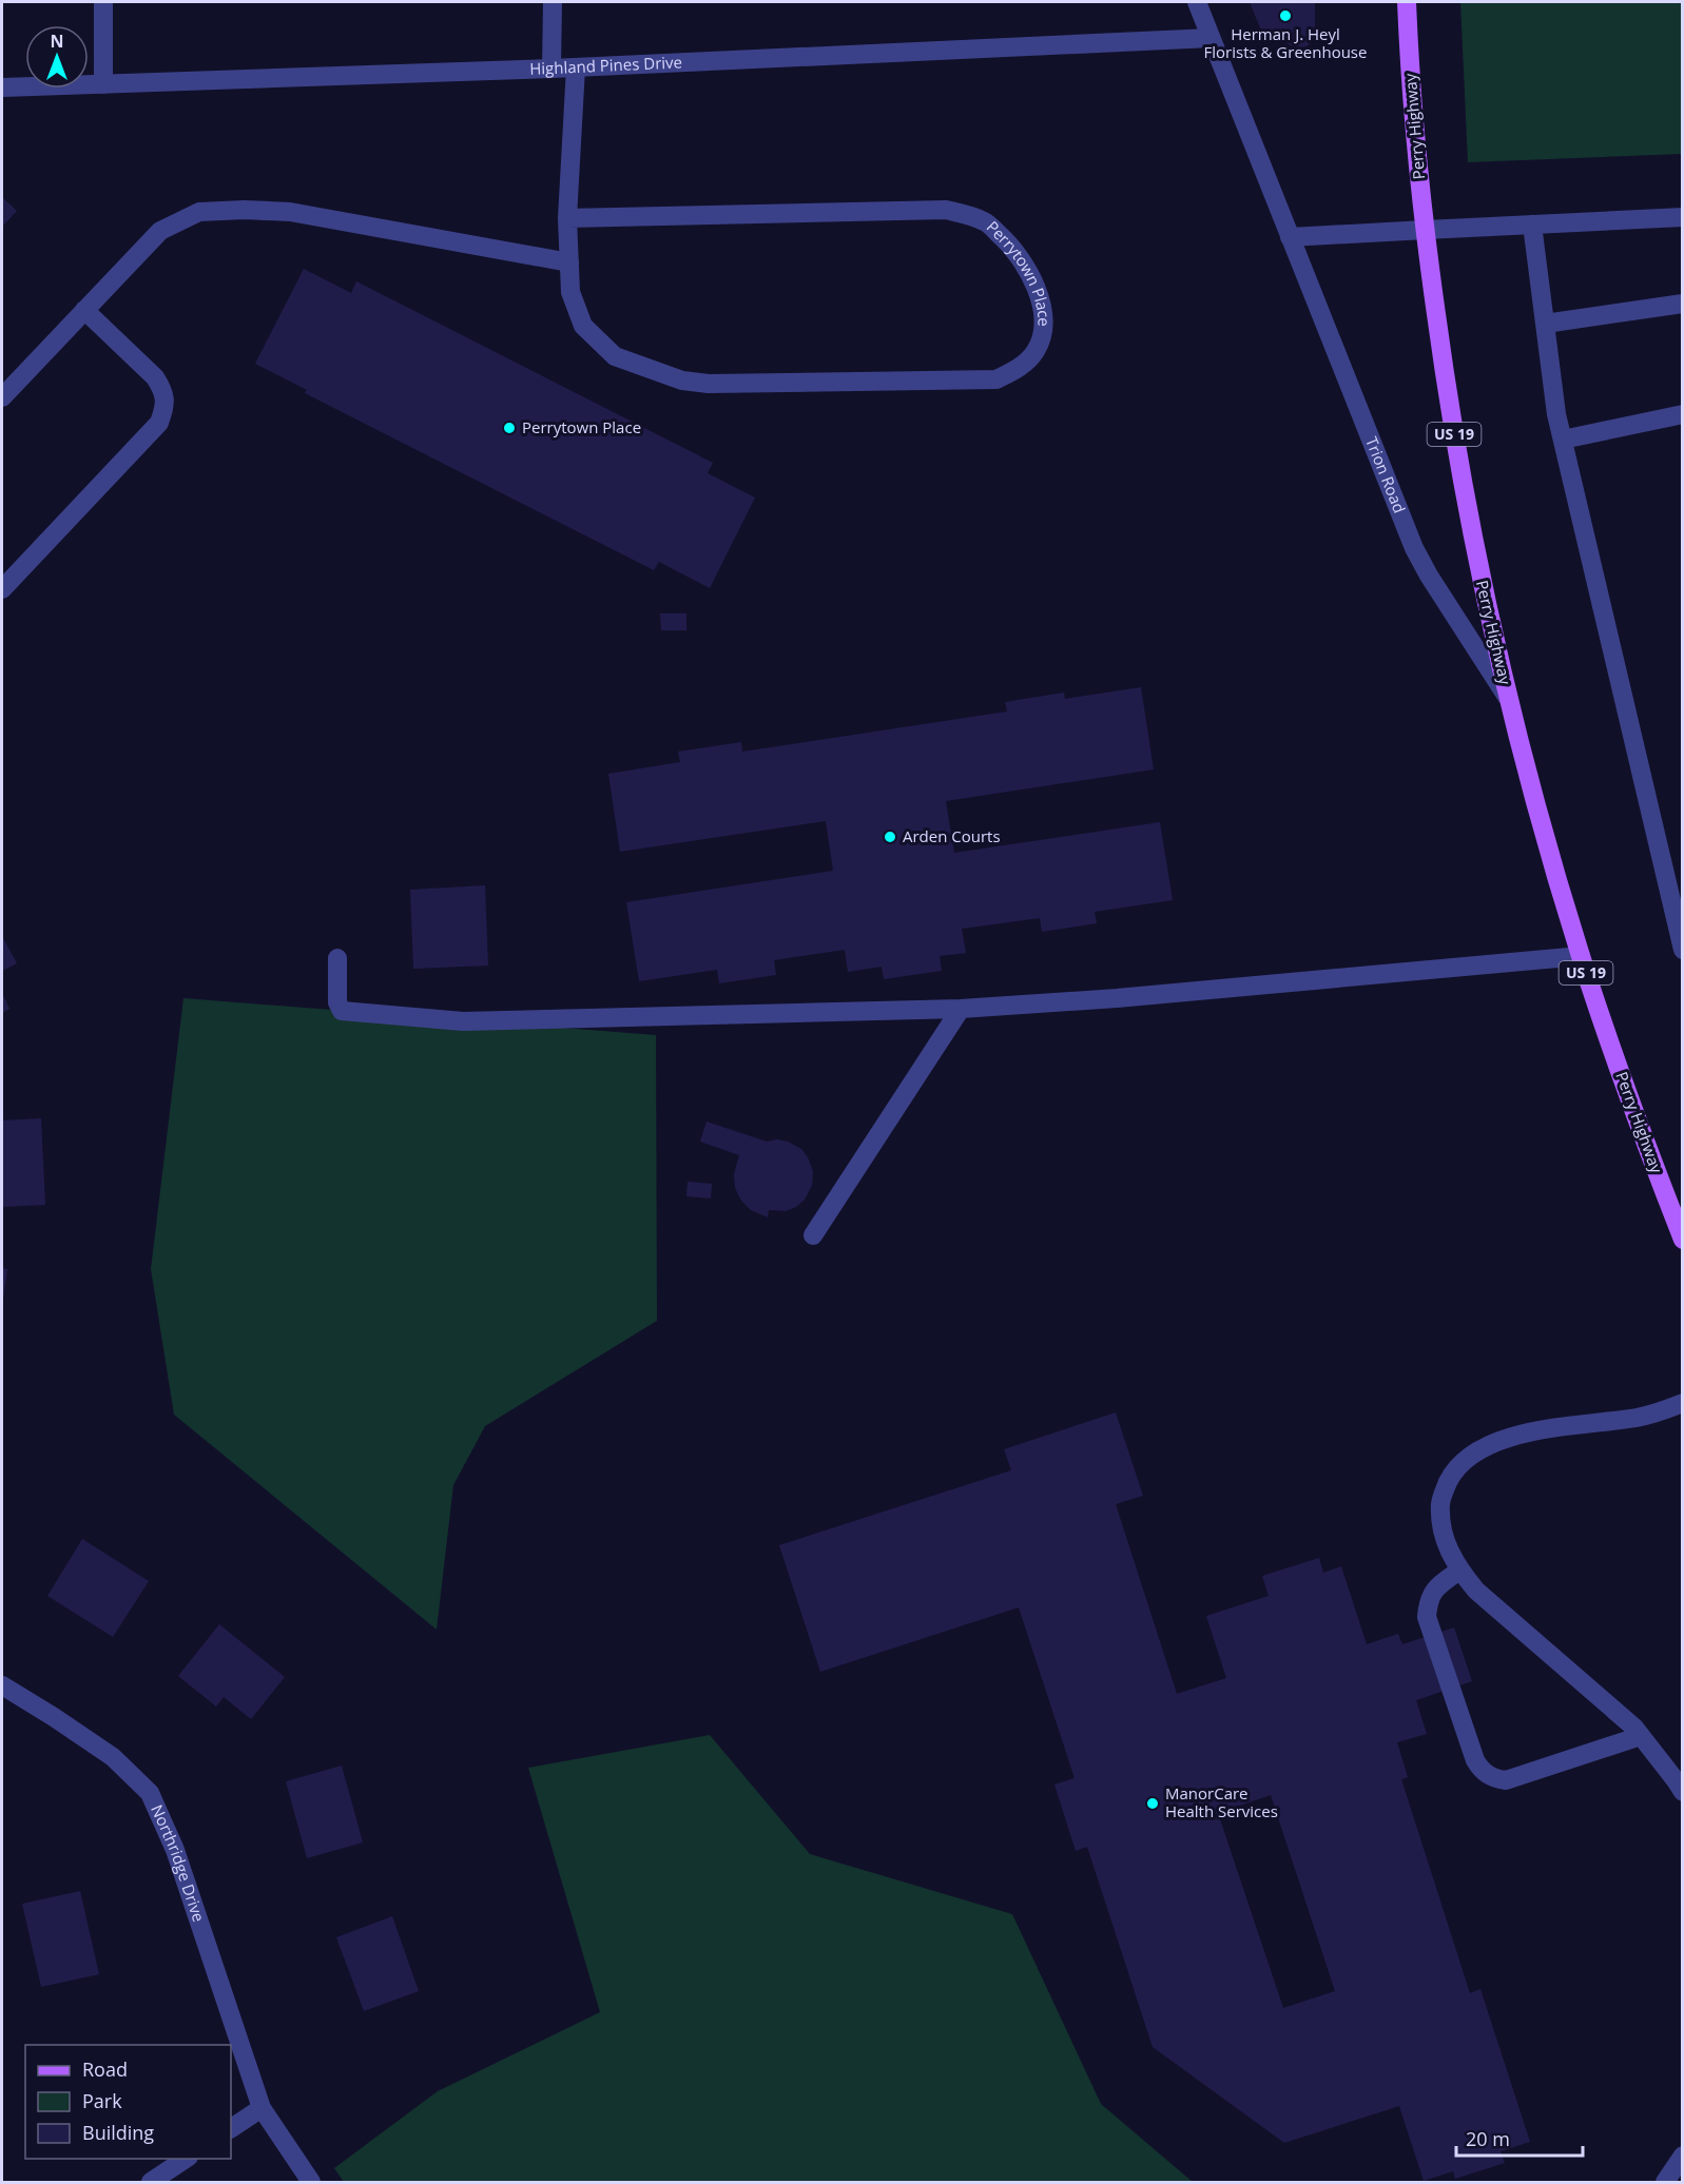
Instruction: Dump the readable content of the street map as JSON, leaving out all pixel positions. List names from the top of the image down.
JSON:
{
  "streets": {
    "main road": ["Perry Highway", "US 19"],
    "street": [
      "Highland Pines Drive",
      "Perrytown Place",
      "Trion Road",
      "Northridge Drive"
    ]
  },
  "crossings": [
    ["Highland Pines Drive", "Perrytown Place"],
    ["Highland Pines Drive", "Trion Road"],
    ["Perry Highway", "Trion Road"]
  ],
  "places": [
    "Herman J. Heyl Florists & Greenhouse",
    "Perrytown Place",
    "Arden Courts",
    "ManorCare Health Services"
  ],
  "legend": ["Road", "Park", "Building"],
  "scale_bar": "20 m",
  "north": "top"
}
